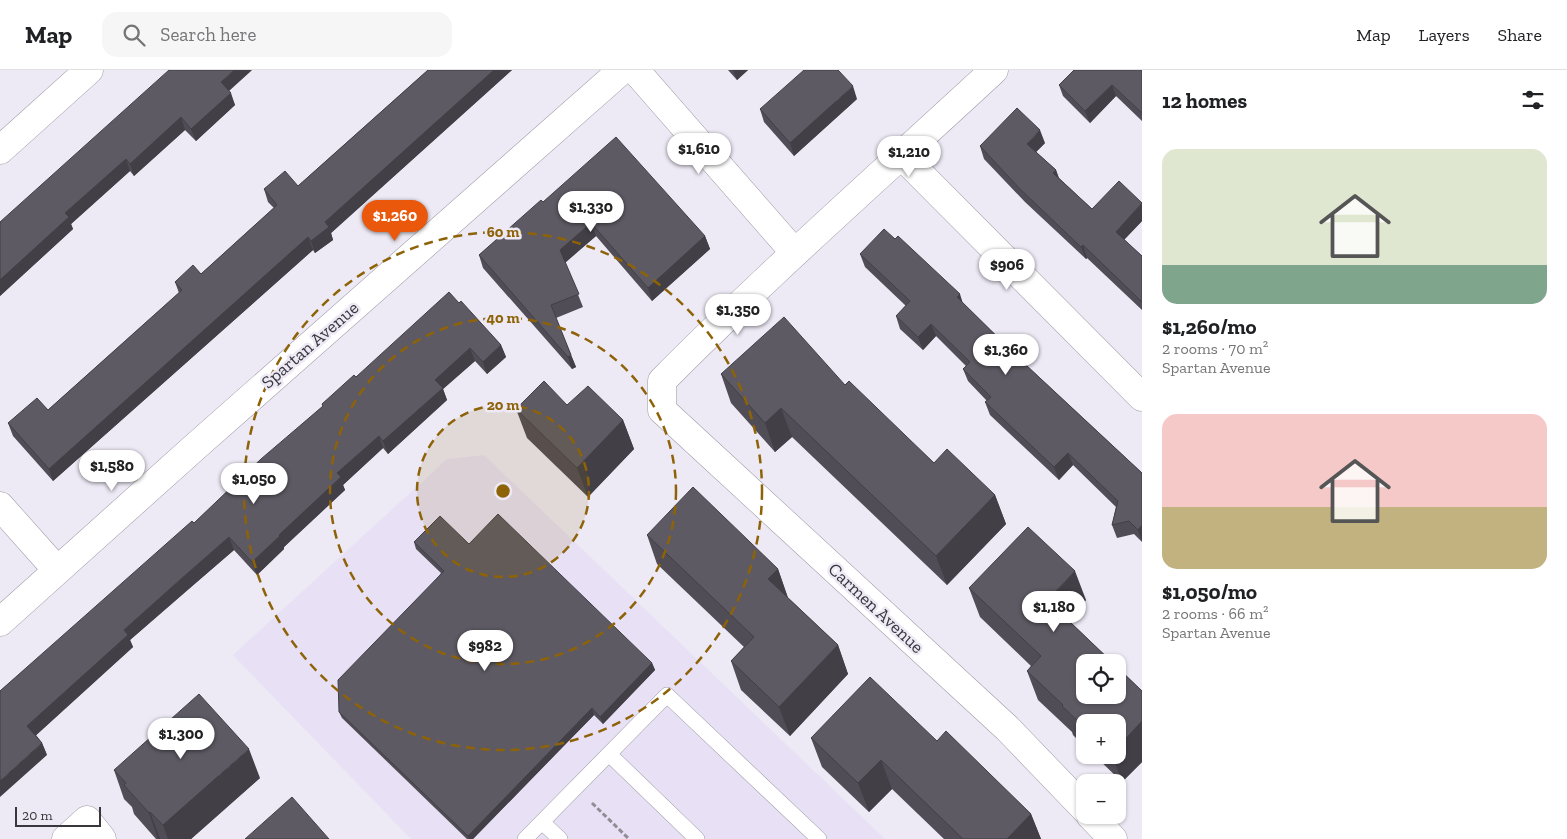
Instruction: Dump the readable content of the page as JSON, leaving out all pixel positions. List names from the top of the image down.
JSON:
{
  "streets": {
    "street": ["Spartan Avenue", "Carmen Avenue"]
  },
  "scale_bar": "20 m",
  "page": {
    "header": "Map",
    "search": "Search here",
    "nav": ["Map", "Layers", "Share"],
    "heading": "12 homes",
    "list": [
      {
        "name": "$1,260/mo",
        "note": "2 rooms · 70 m² · Spartan Avenue"
      },
      {
        "name": "$1,050/mo",
        "note": "2 rooms · 66 m² · Spartan Avenue"
      }
    ],
    "price": [
      "$1,610",
      "$1,210",
      "$1,330",
      "$1,260",
      "$906",
      "$1,350",
      "$1,360",
      "$1,580",
      "$1,050",
      "$1,180",
      "$982",
      "$1,300"
    ],
    "map_buttons": ["+", "−"],
    "scale": "20 m"
  },
  "rings": ["60 m", "40 m", "20 m"]
}
